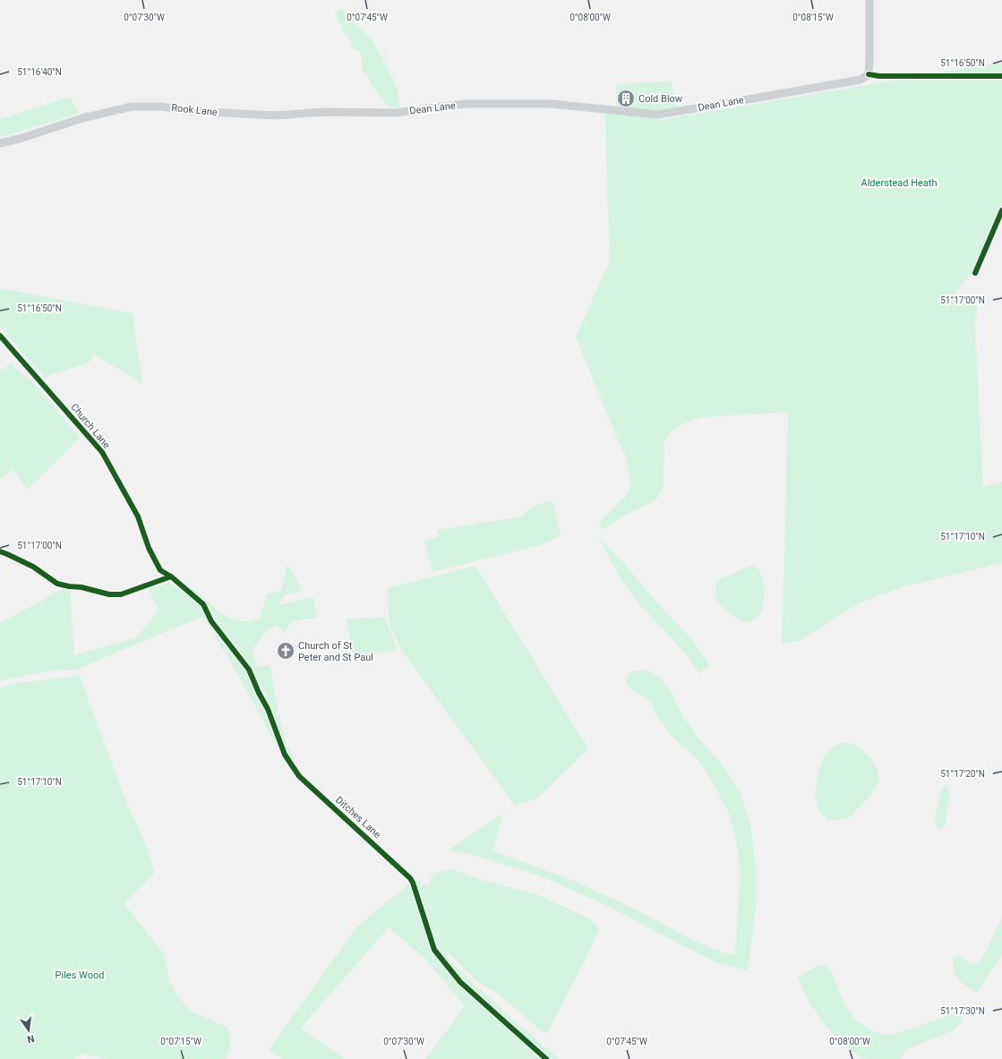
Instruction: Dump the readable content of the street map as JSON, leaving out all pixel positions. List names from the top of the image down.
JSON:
{
  "streets": {
    "main road": ["Dean Lane", "Rook Lane"],
    "street": ["Church Lane", "Ditches Lane"]
  },
  "crossings": [
    ["Dean Lane", "Rook Lane"],
    ["Church Lane", "Ditches Lane"]
  ],
  "parks": ["Alderstead Heath", "Piles Wood"],
  "places": {
    "building": ["Cold Blow"],
    "church": ["Church of St Peter and St Paul"]
  },
  "north": "bottom",
  "coordinates": [
    "0°07'30\"W",
    "0°07'45\"W",
    "0°08'00\"W",
    "0°08'15\"W",
    "51°16'50\"N",
    "51°16'40\"N",
    "51°17'00\"N",
    "51°17'10\"N",
    "51°17'20\"N",
    "51°17'30\"N",
    "0°07'15\"W"
  ]
}
